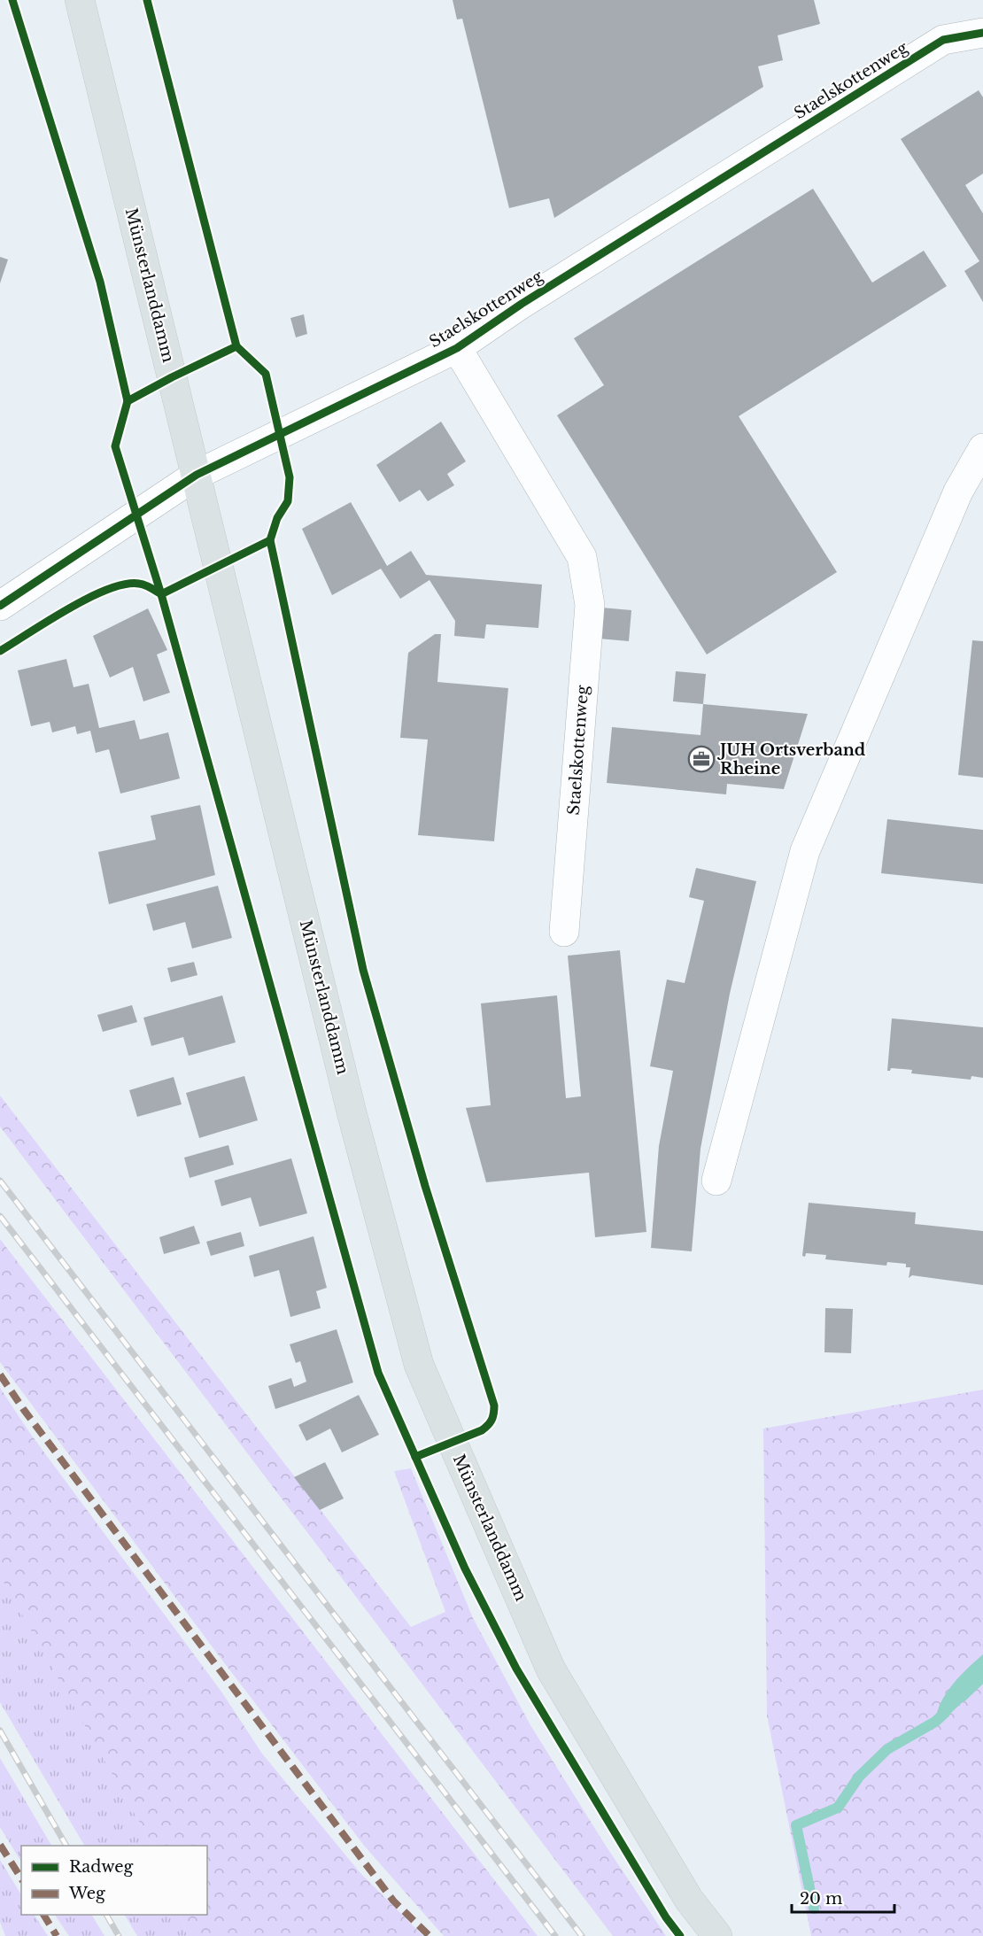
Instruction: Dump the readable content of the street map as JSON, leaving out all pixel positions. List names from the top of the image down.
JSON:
{
  "streets": {
    "main road": ["Münsterlanddamm"],
    "street": ["Staelskottenweg"]
  },
  "crossings": [
    ["Staelskottenweg", "Münsterlanddamm"]
  ],
  "places": {
    "office": ["JUH Ortsverband Rheine"]
  },
  "legend": ["Radweg", "Weg"],
  "scale_bar": "20 m"
}
